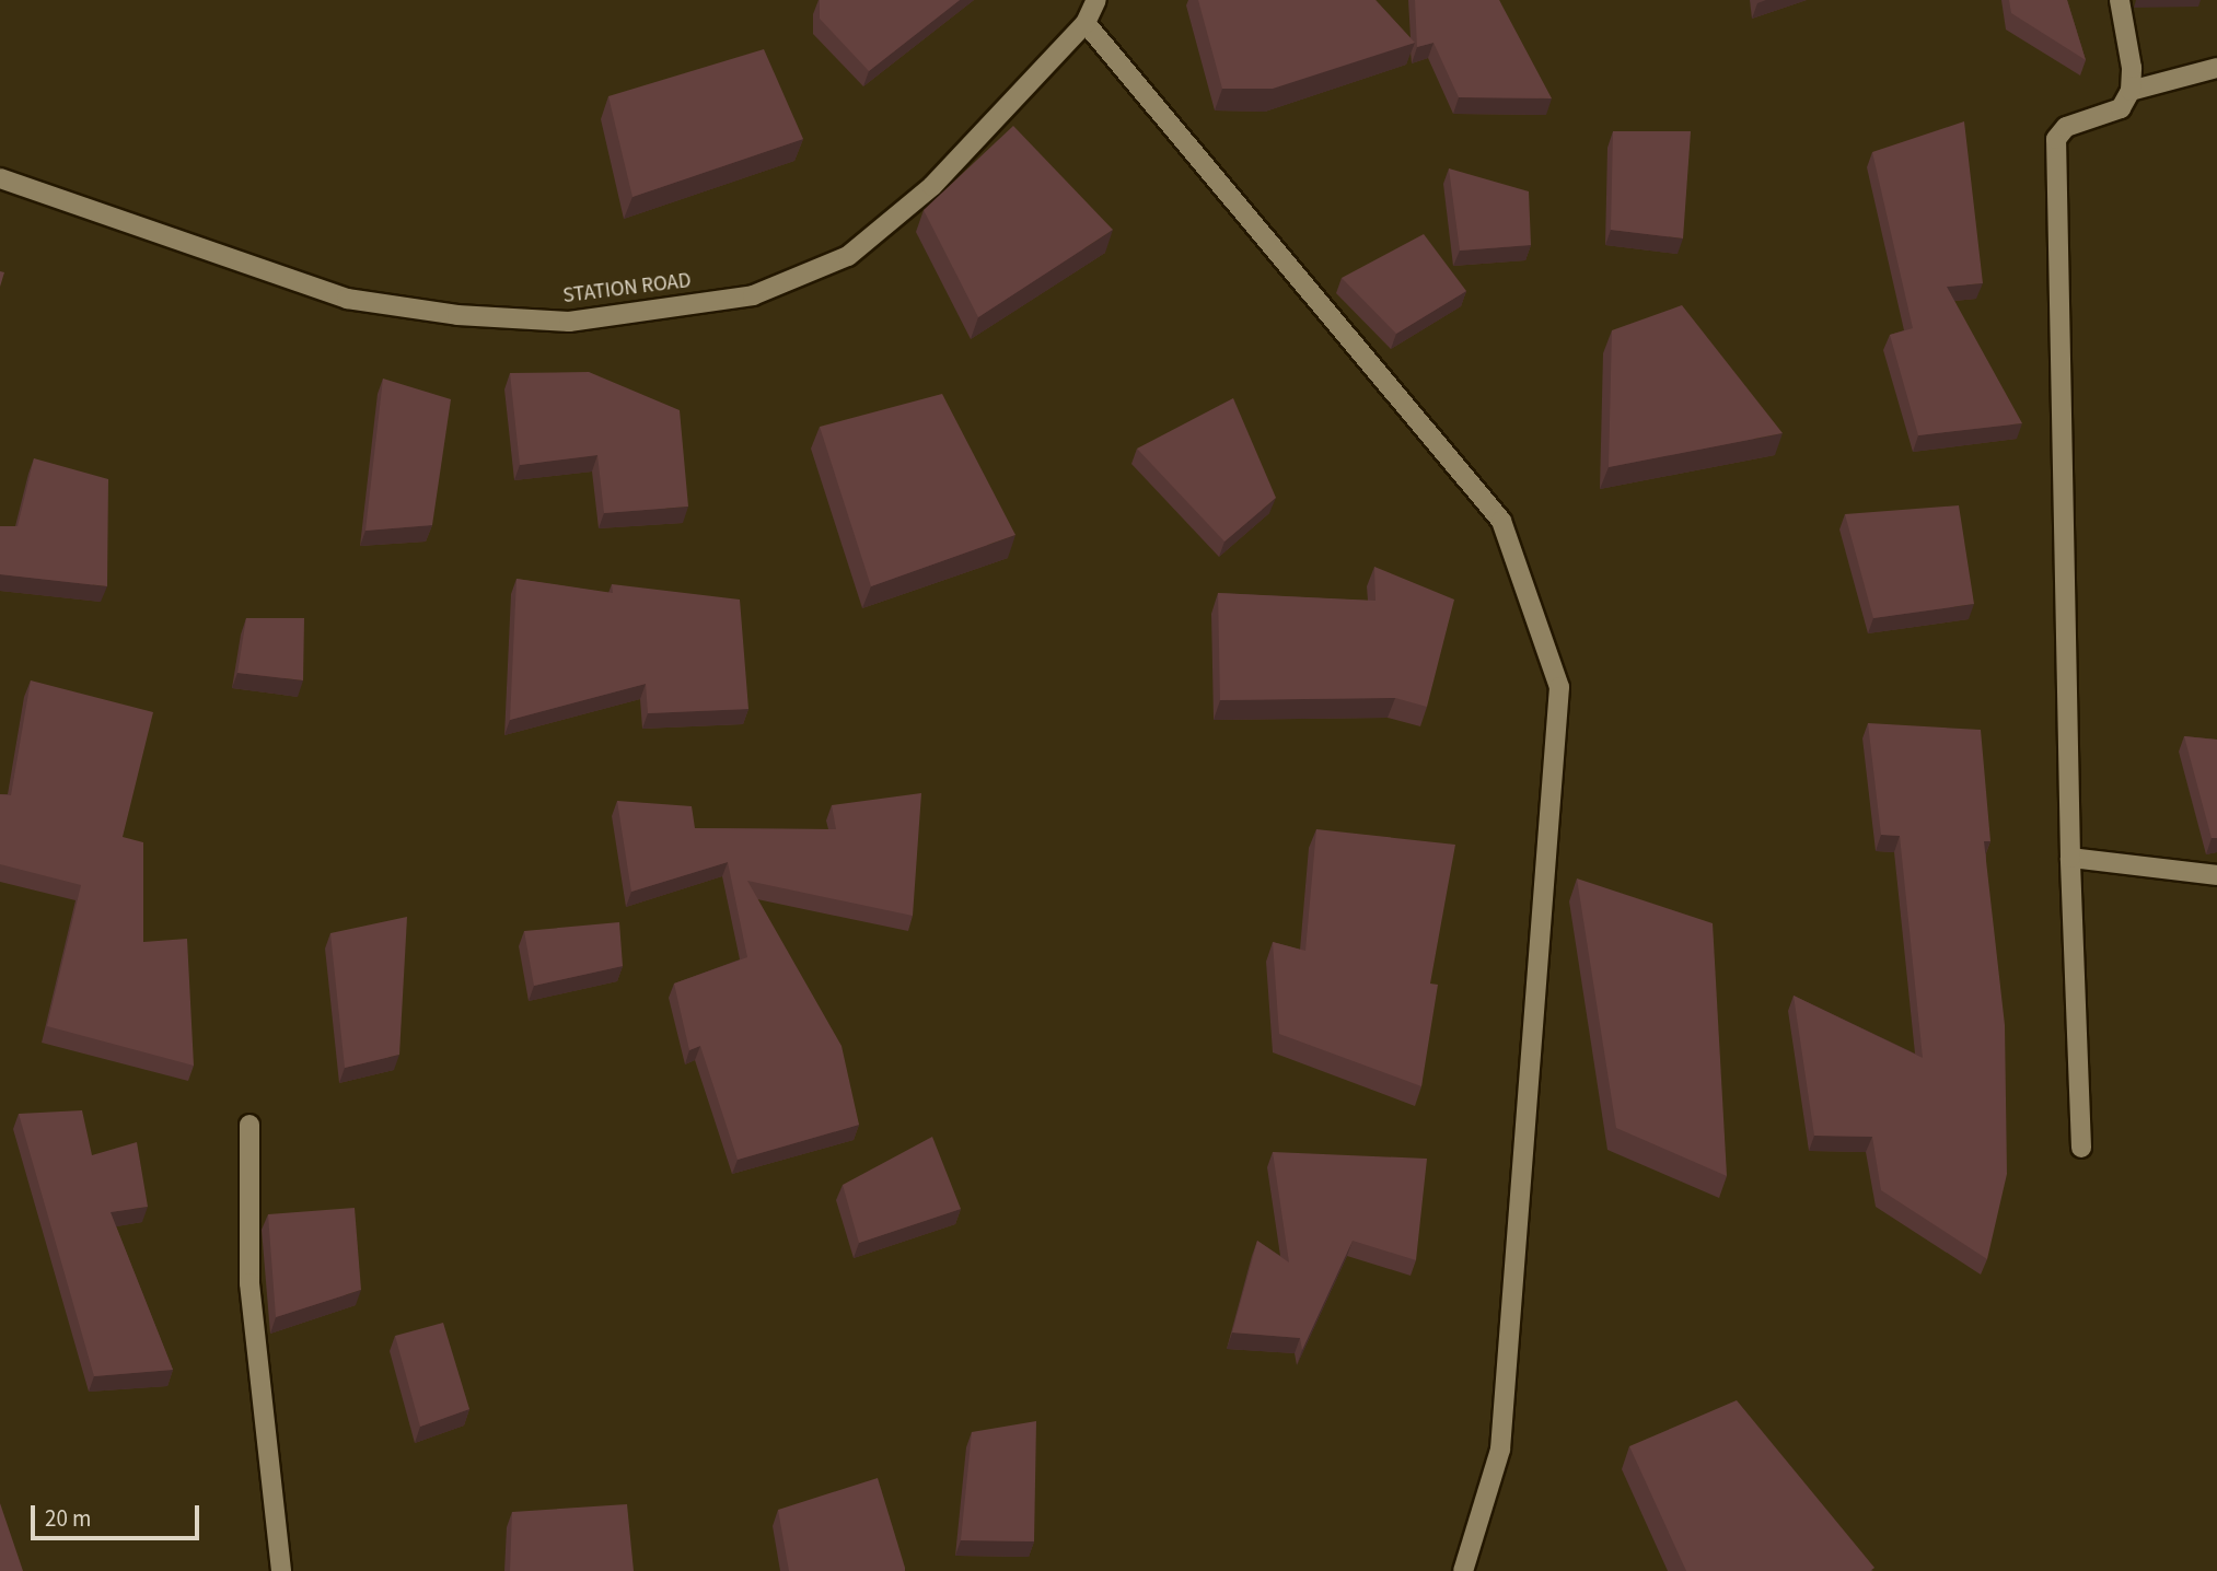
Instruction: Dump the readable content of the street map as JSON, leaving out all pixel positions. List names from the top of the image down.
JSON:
{
  "streets": {
    "street": ["STATION ROAD"]
  },
  "scale_bar": "20 m"
}
